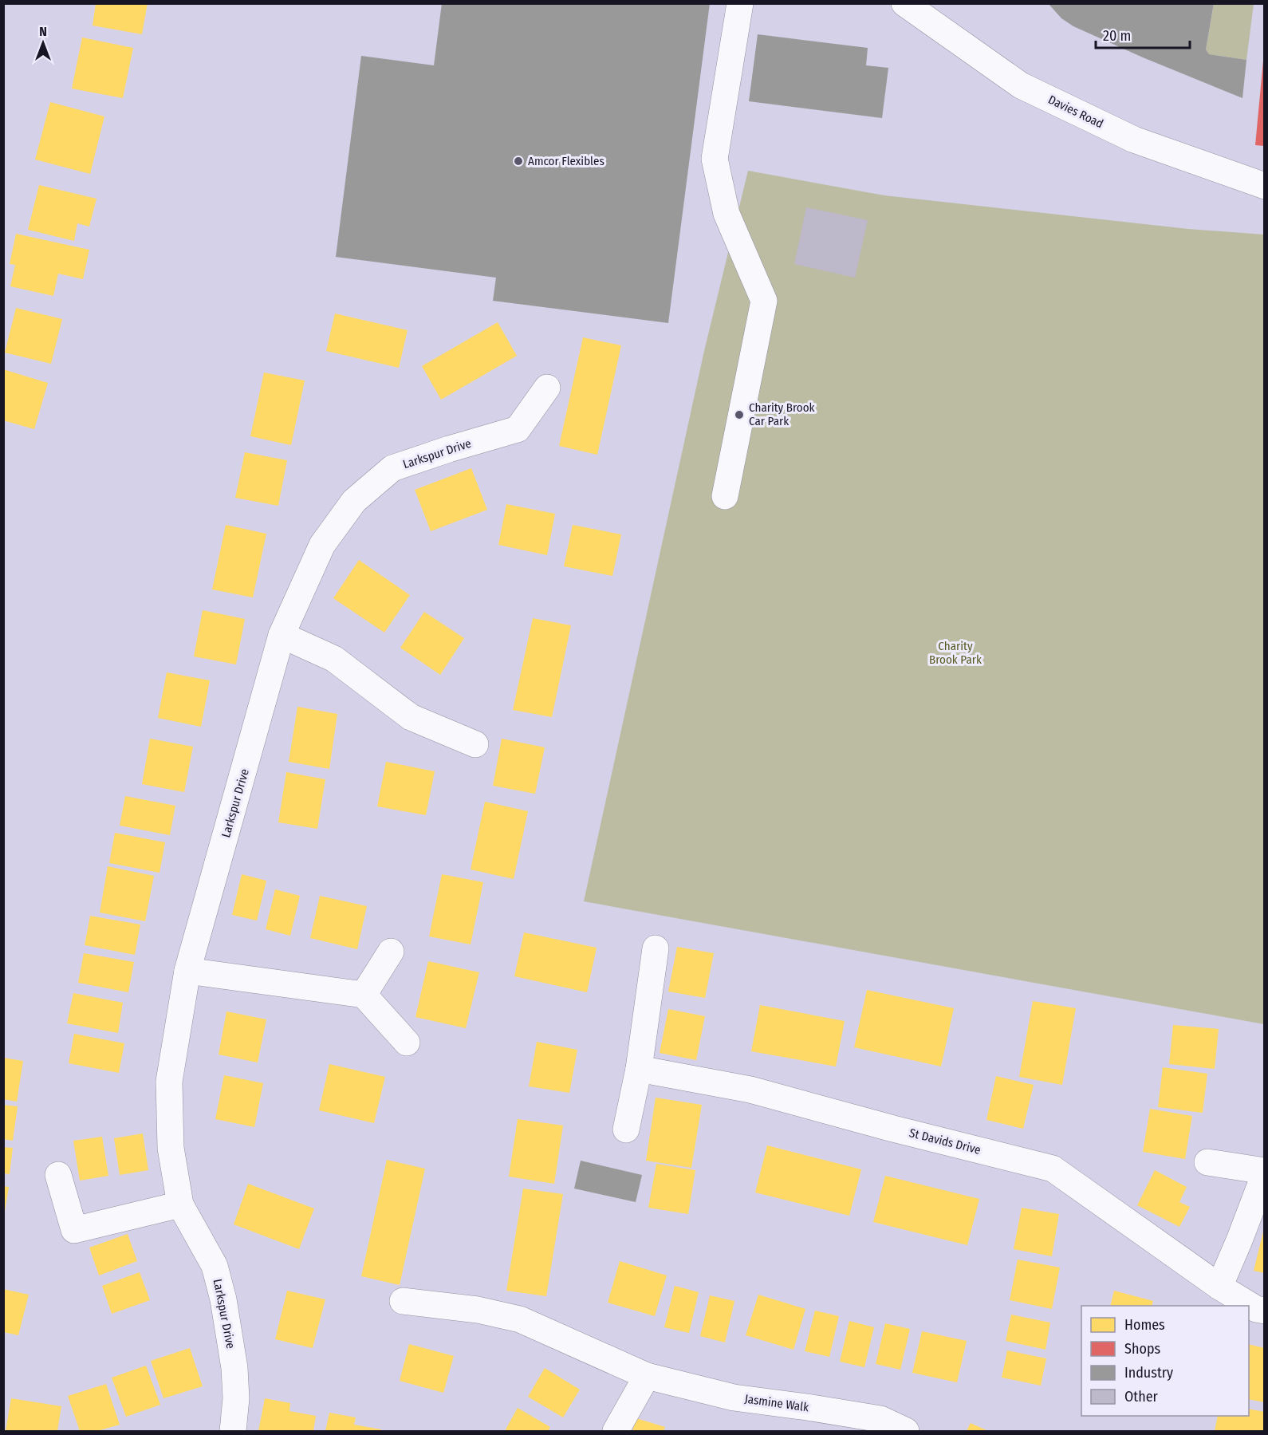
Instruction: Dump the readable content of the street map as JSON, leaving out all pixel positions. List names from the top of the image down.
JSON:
{
  "streets": {
    "street": [
      "Davies Road",
      "Larkspur Drive",
      "St Davids Drive",
      "Jasmine Walk"
    ]
  },
  "parks": ["Charity Brook Park"],
  "places": ["Amcor Flexibles", "Charity Brook Car Park"],
  "legend": [
    "Homes",
    "Shops",
    "Industry",
    "Other"
  ],
  "scale_bar": "20 m",
  "north": "top"
}
